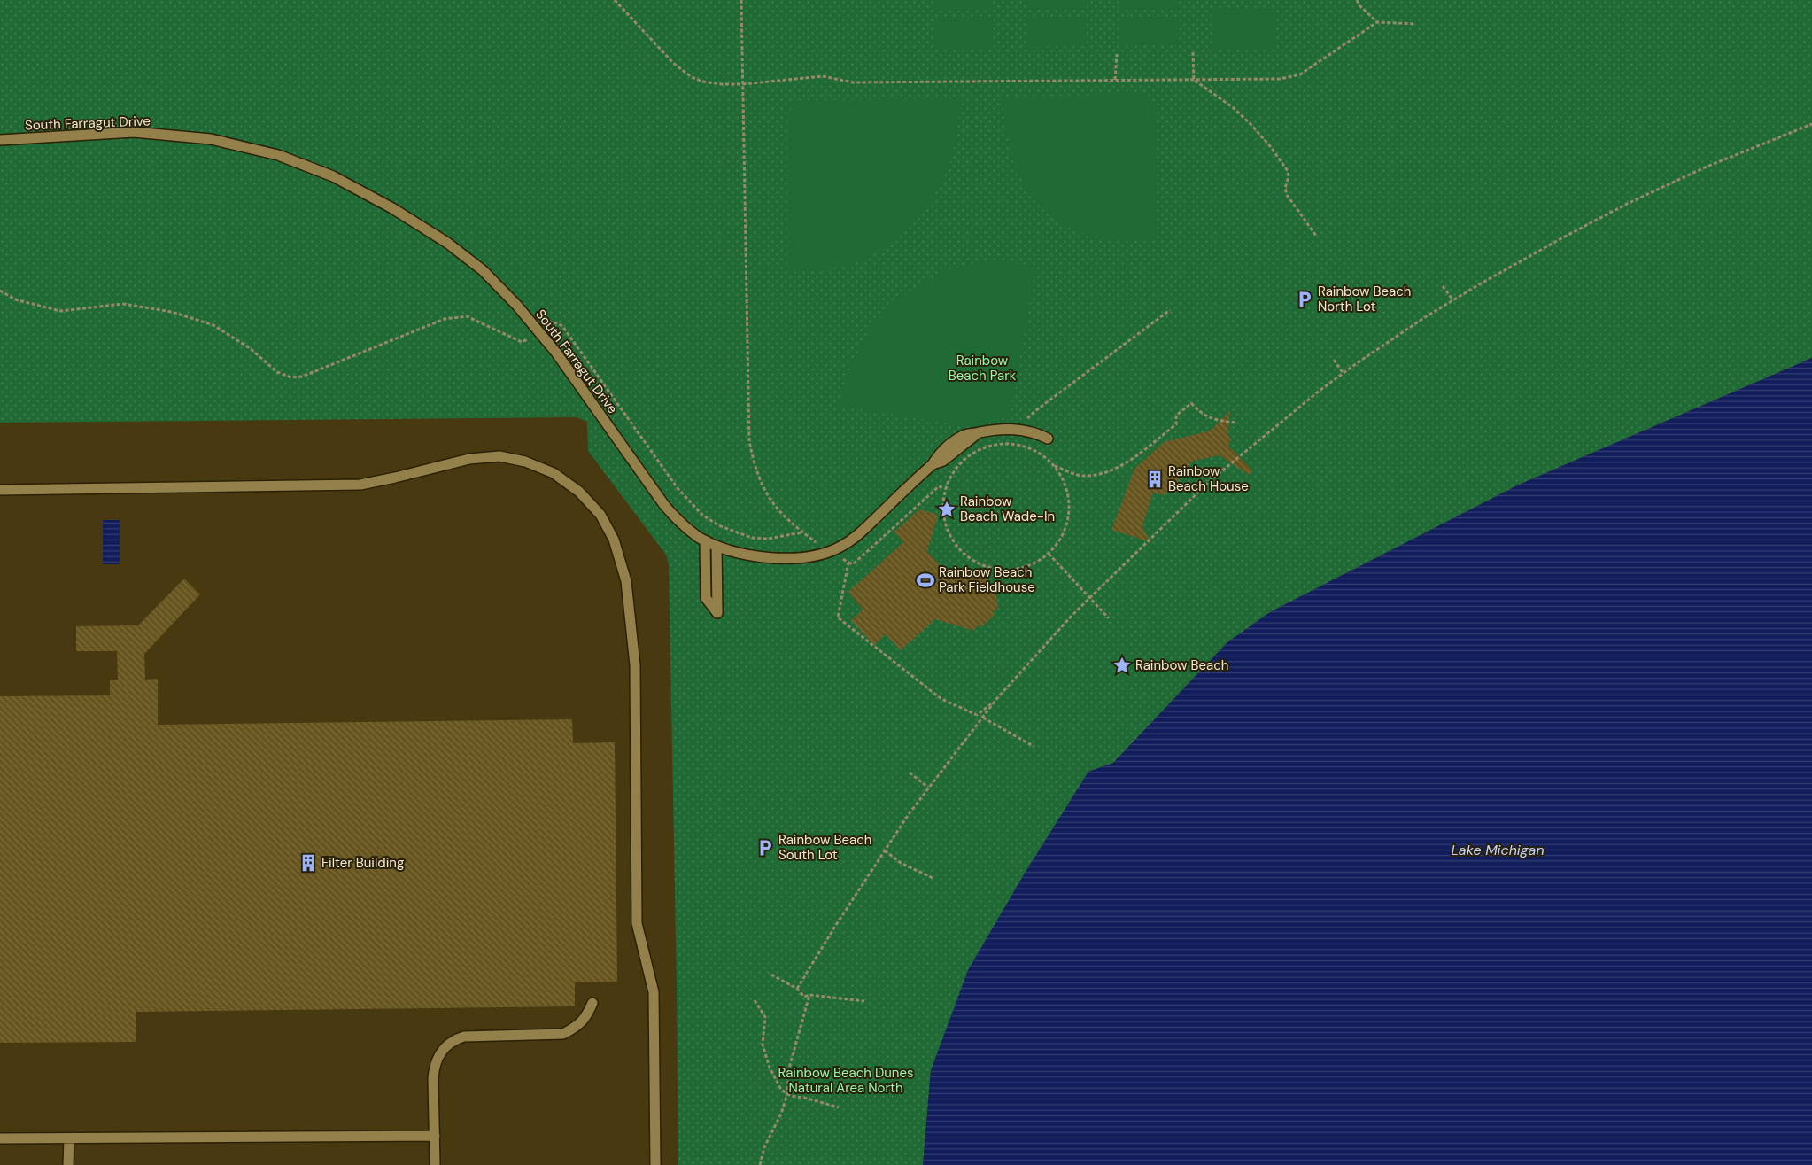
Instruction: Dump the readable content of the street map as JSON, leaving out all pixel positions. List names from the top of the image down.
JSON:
{
  "streets": {
    "lane": ["South Farragut Drive"]
  },
  "water": ["Lake Michigan"],
  "parks": ["Rainbow Beach Park", "Rainbow Beach Dunes Natural Area North"],
  "places": {
    "parking": ["Rainbow Beach North Lot", "Rainbow Beach South Lot"],
    "building": ["Rainbow Beach House", "Filter Building"],
    "place": ["Rainbow Beach Wade-In", "Rainbow Beach"],
    "sports": ["Rainbow Beach Park Fieldhouse"]
  }
}
